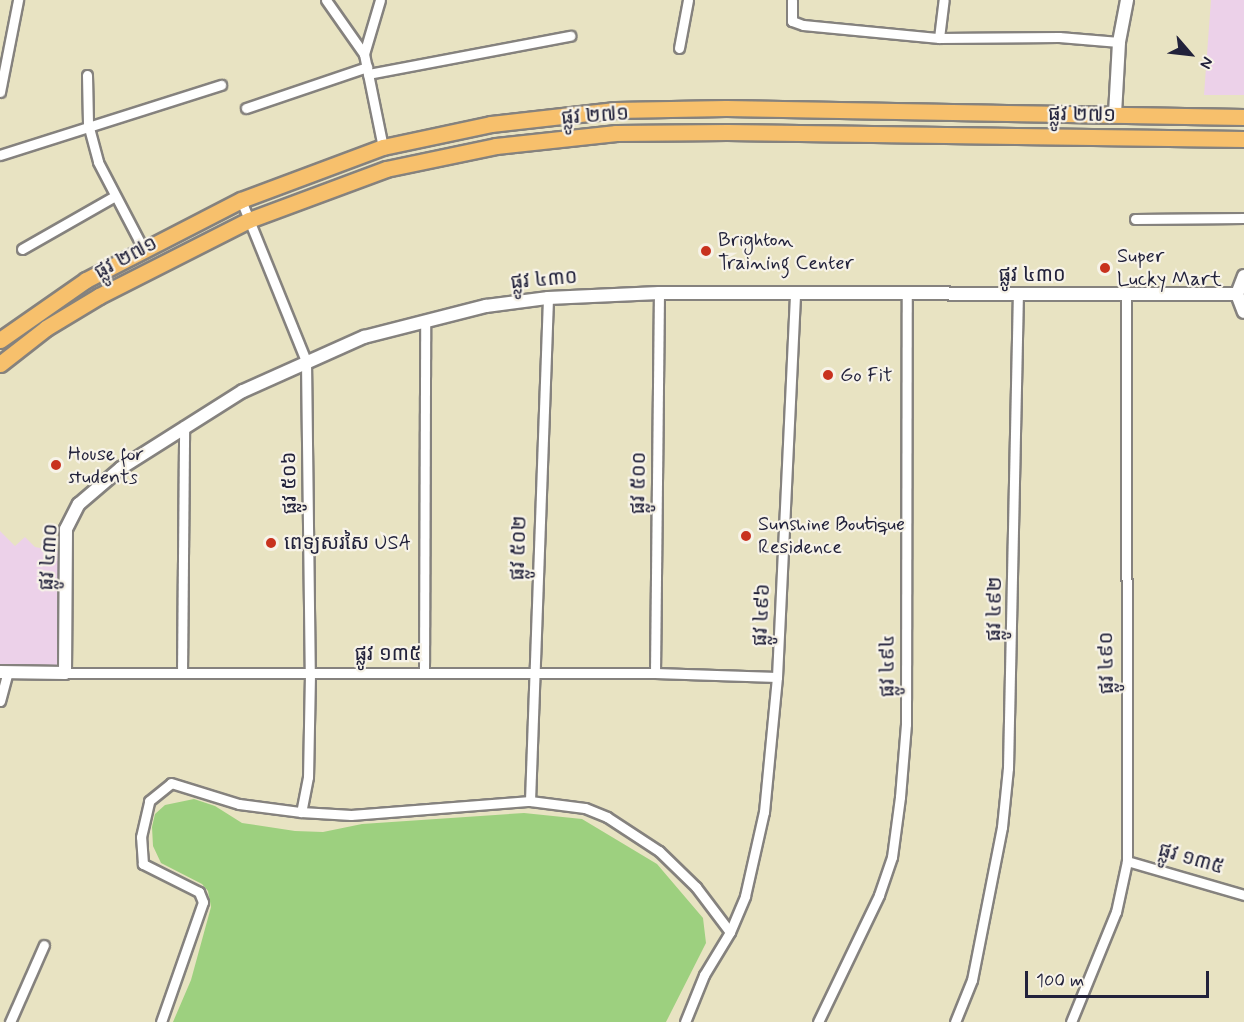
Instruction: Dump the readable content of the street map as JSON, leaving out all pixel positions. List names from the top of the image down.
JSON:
{
  "streets": {
    "main road": ["ផ្លូវ ២៧១"],
    "street": [
      "ផ្លូវ ៤៣០",
      "ផ្លូវ ៥០៦",
      "ផ្លូវ ៥០០",
      "ផ្លូវ ៥០២",
      "ផ្លូវ ៤៩២",
      "ផ្លូវ ៤៩៦",
      "ផ្លូវ ១៣៥",
      "ផ្លូវ ៤៩០",
      "ផ្លូវ ៤៩៤"
    ]
  },
  "crossings": [
    ["ផ្លូវ ២៧១", "ផ្លូវ ៥០៦"],
    ["ផ្លូវ ៤៣០", "ផ្លូវ ៥០៦"],
    ["ផ្លូវ ៤៣០", "ផ្លូវ ៥០០"],
    ["ផ្លូវ ៤៣០", "ផ្លូវ ៥០២"],
    ["ផ្លូវ ៤៣០", "ផ្លូវ ៤៩២"],
    ["ផ្លូវ ៤៣០", "ផ្លូវ ៤៩៦"],
    ["ផ្លូវ ៤៣០", "ផ្លូវ ១៣៥"],
    ["ផ្លូវ ៤៣០", "ផ្លូវ ៤៩០"],
    ["ផ្លូវ ៤៣០", "ផ្លូវ ៤៩៤"],
    ["ផ្លូវ ៥០៦", "ផ្លូវ ១៣៥"],
    ["ផ្លូវ ៥០០", "ផ្លូវ ១៣៥"],
    ["ផ្លូវ ៥០២", "ផ្លូវ ១៣៥"],
    ["ផ្លូវ ៤៩៦", "ផ្លូវ ១៣៥"],
    ["ផ្លូវ ១៣៥", "ផ្លូវ ៤៩០"]
  ],
  "places": [
    "Brighton Training Center",
    "Super Lucky Mart",
    "Go Fit",
    "House for students",
    "Sunshine Boutique Residence",
    "ពេទ្យសរសៃ USA"
  ],
  "scale_bar": "100 m",
  "north": "bottom right"
}
